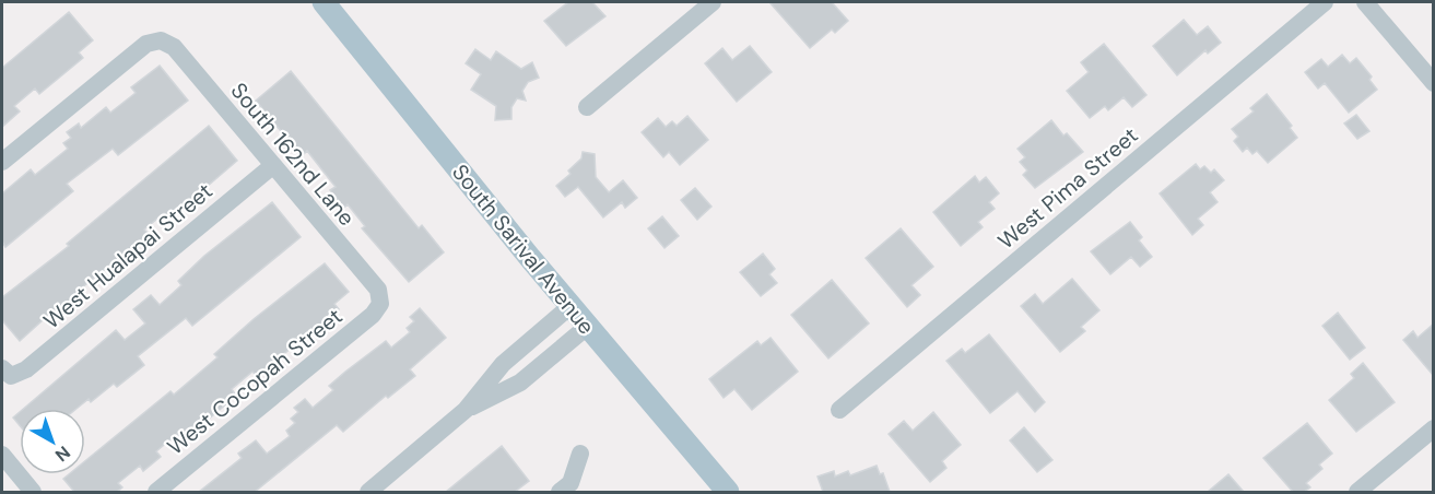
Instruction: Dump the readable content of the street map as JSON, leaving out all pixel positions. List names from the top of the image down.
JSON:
{
  "streets": {
    "main road": ["South Sarival Avenue"],
    "street": [
      "South 162nd Lane",
      "West Pima Street",
      "West Hualapai Street",
      "West Cocopah Street"
    ]
  },
  "crossings": [
    ["South 162nd Lane", "West Hualapai Street"],
    ["South 162nd Lane", "West Cocopah Street"]
  ],
  "north": "bottom right"
}
